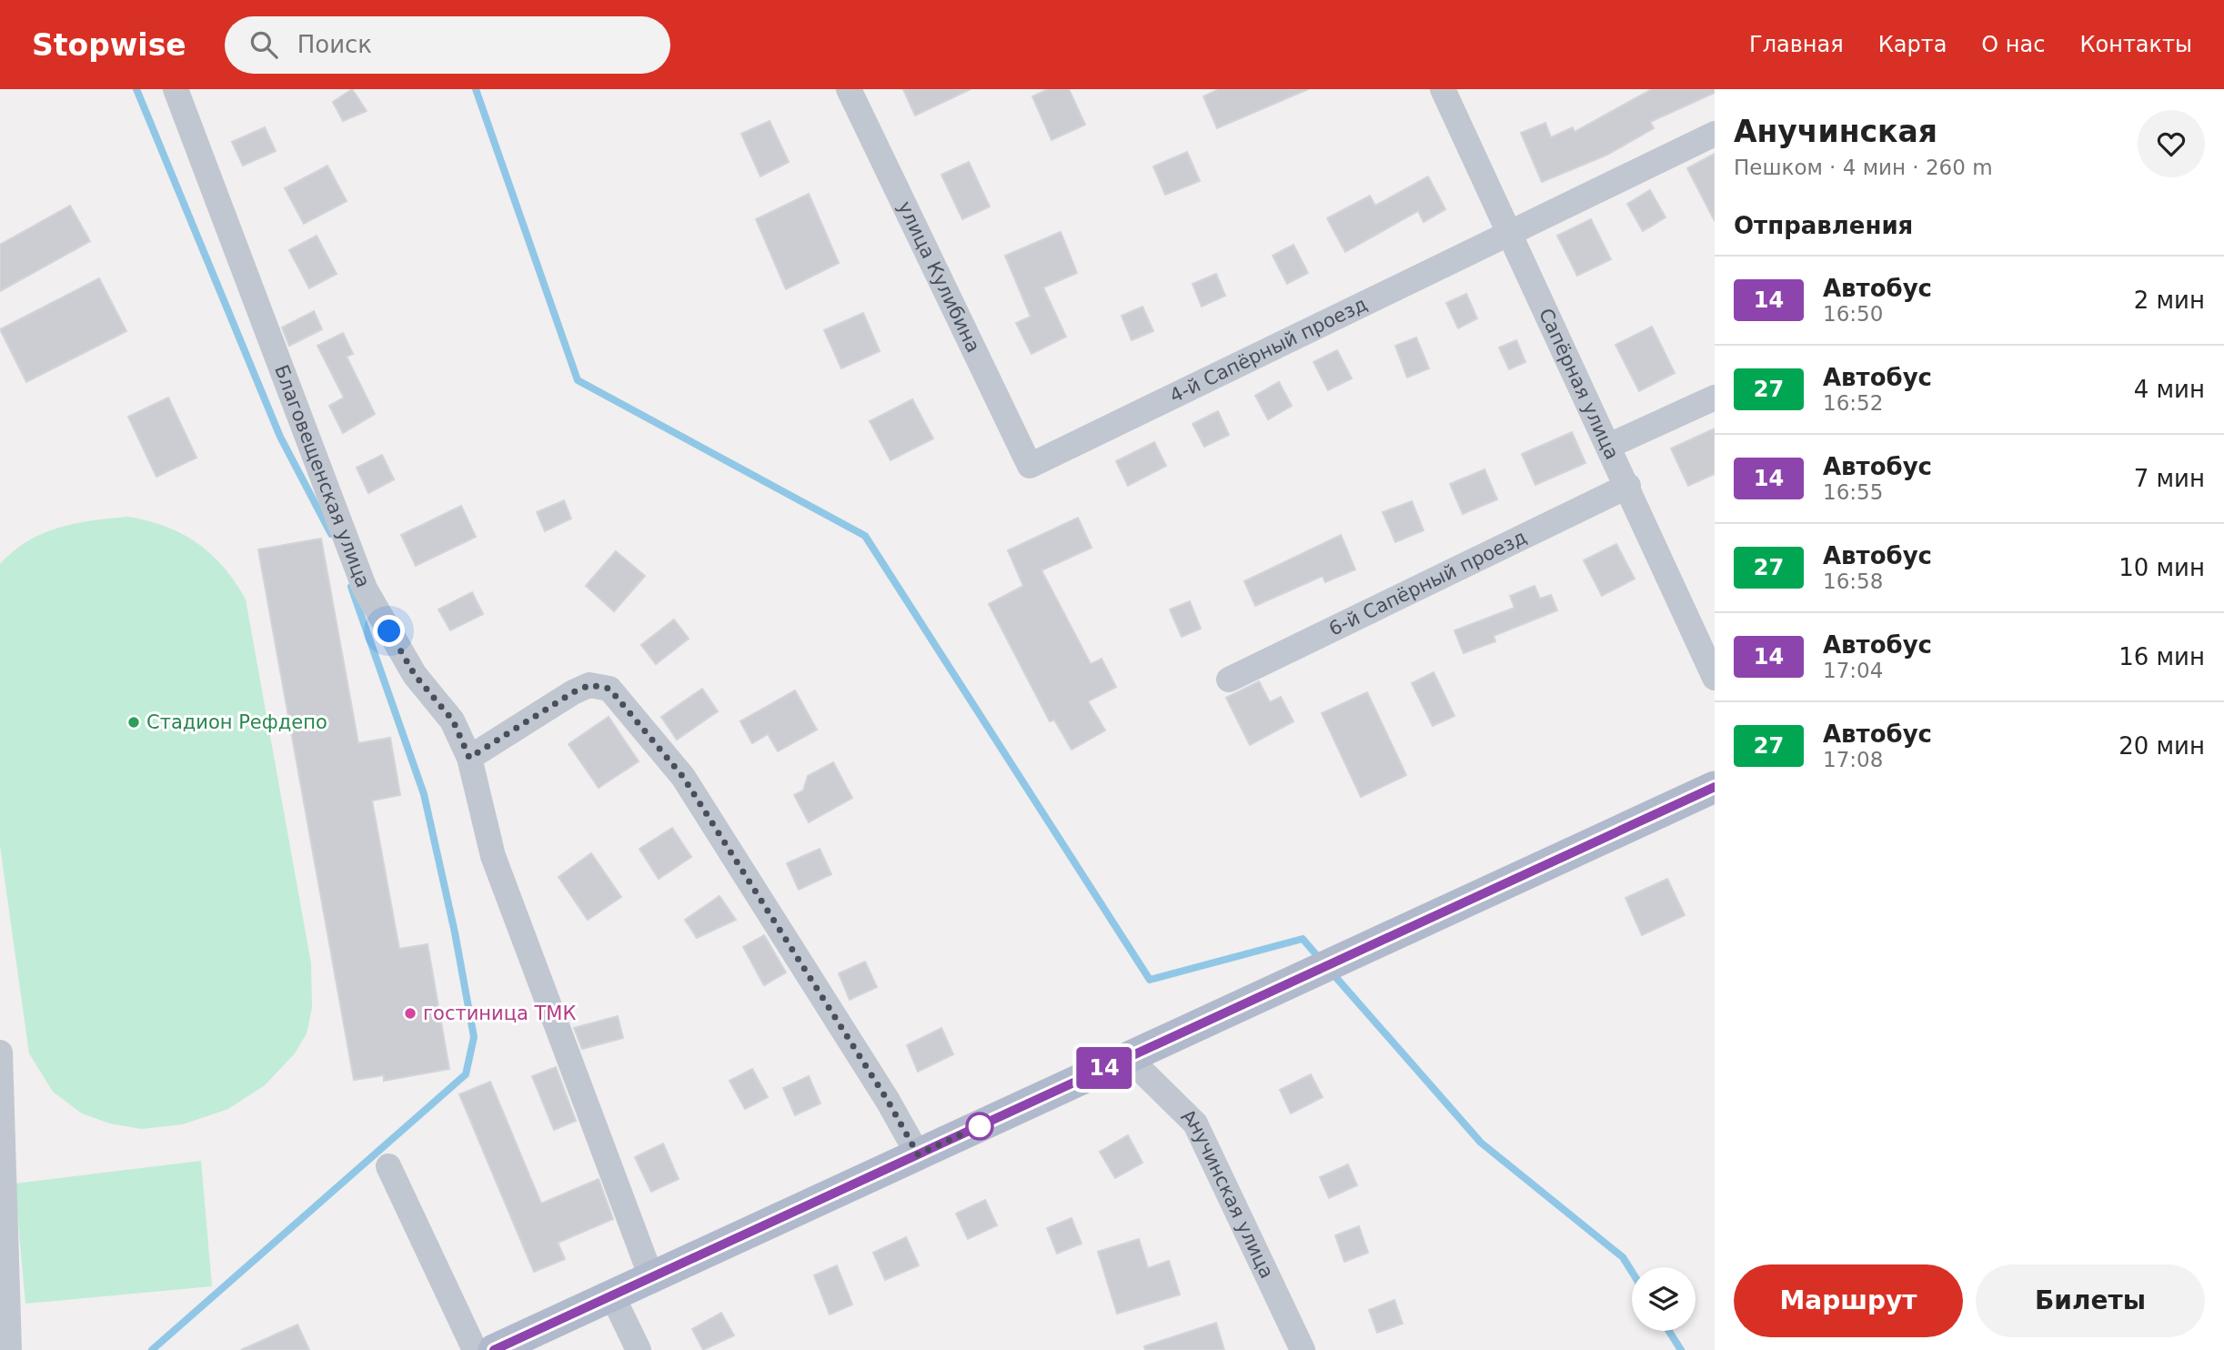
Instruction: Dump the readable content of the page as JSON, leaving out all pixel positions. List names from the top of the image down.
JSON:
{
  "streets": {
    "street": [
      "улица Кулибина",
      "4-й Сапёрный проезд",
      "Сапёрная улица",
      "Благовещенская улица",
      "6-й Сапёрный проезд",
      "Анучинская улица"
    ]
  },
  "crossings": [
    ["улица Кулибина", "4-й Сапёрный проезд"],
    ["4-й Сапёрный проезд", "Сапёрная улица"],
    ["Сапёрная улица", "6-й Сапёрный проезд"]
  ],
  "places": ["Стадион Рефдепо", "гостиница ТМК"],
  "lines": ["bus line 14"],
  "page": {
    "header": "Stopwise",
    "search": "Поиск",
    "nav": [
      "Главная",
      "Карта",
      "О нас",
      "Контакты"
    ],
    "on_map": "14",
    "heading": [
      ["Анучинская", "Пешком · 4 мин · 260 m"],
      "Отправления"
    ],
    "list": [
      {
        "mark": "14",
        "name": "Автобус",
        "note": "16:50",
        "value": "2 мин"
      },
      {
        "mark": "27",
        "name": "Автобус",
        "note": "16:52",
        "value": "4 мин"
      },
      {
        "mark": "14",
        "name": "Автобус",
        "note": "16:55",
        "value": "7 мин"
      },
      {
        "mark": "27",
        "name": "Автобус",
        "note": "16:58",
        "value": "10 мин"
      },
      {
        "mark": "14",
        "name": "Автобус",
        "note": "17:04",
        "value": "16 мин"
      },
      {
        "mark": "27",
        "name": "Автобус",
        "note": "17:08",
        "value": "20 мин"
      }
    ],
    "buttons": ["Маршрут", "Билеты"]
  }
}
